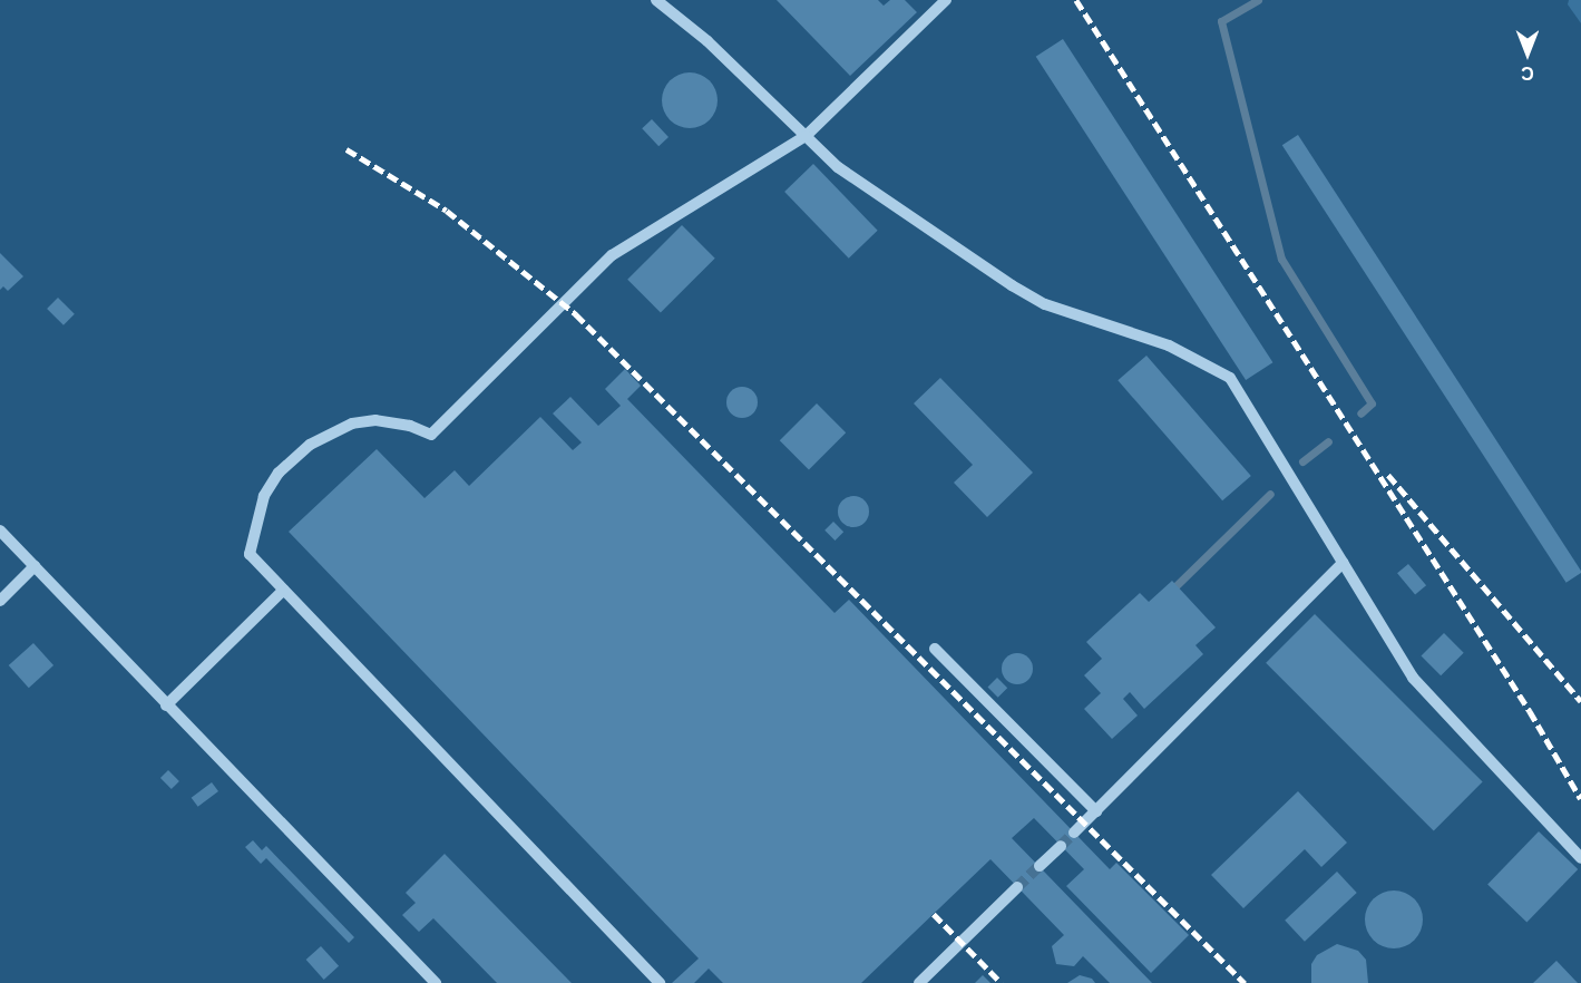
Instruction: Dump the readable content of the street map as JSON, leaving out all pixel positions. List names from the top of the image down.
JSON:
{
  "north": "bottom"
}
